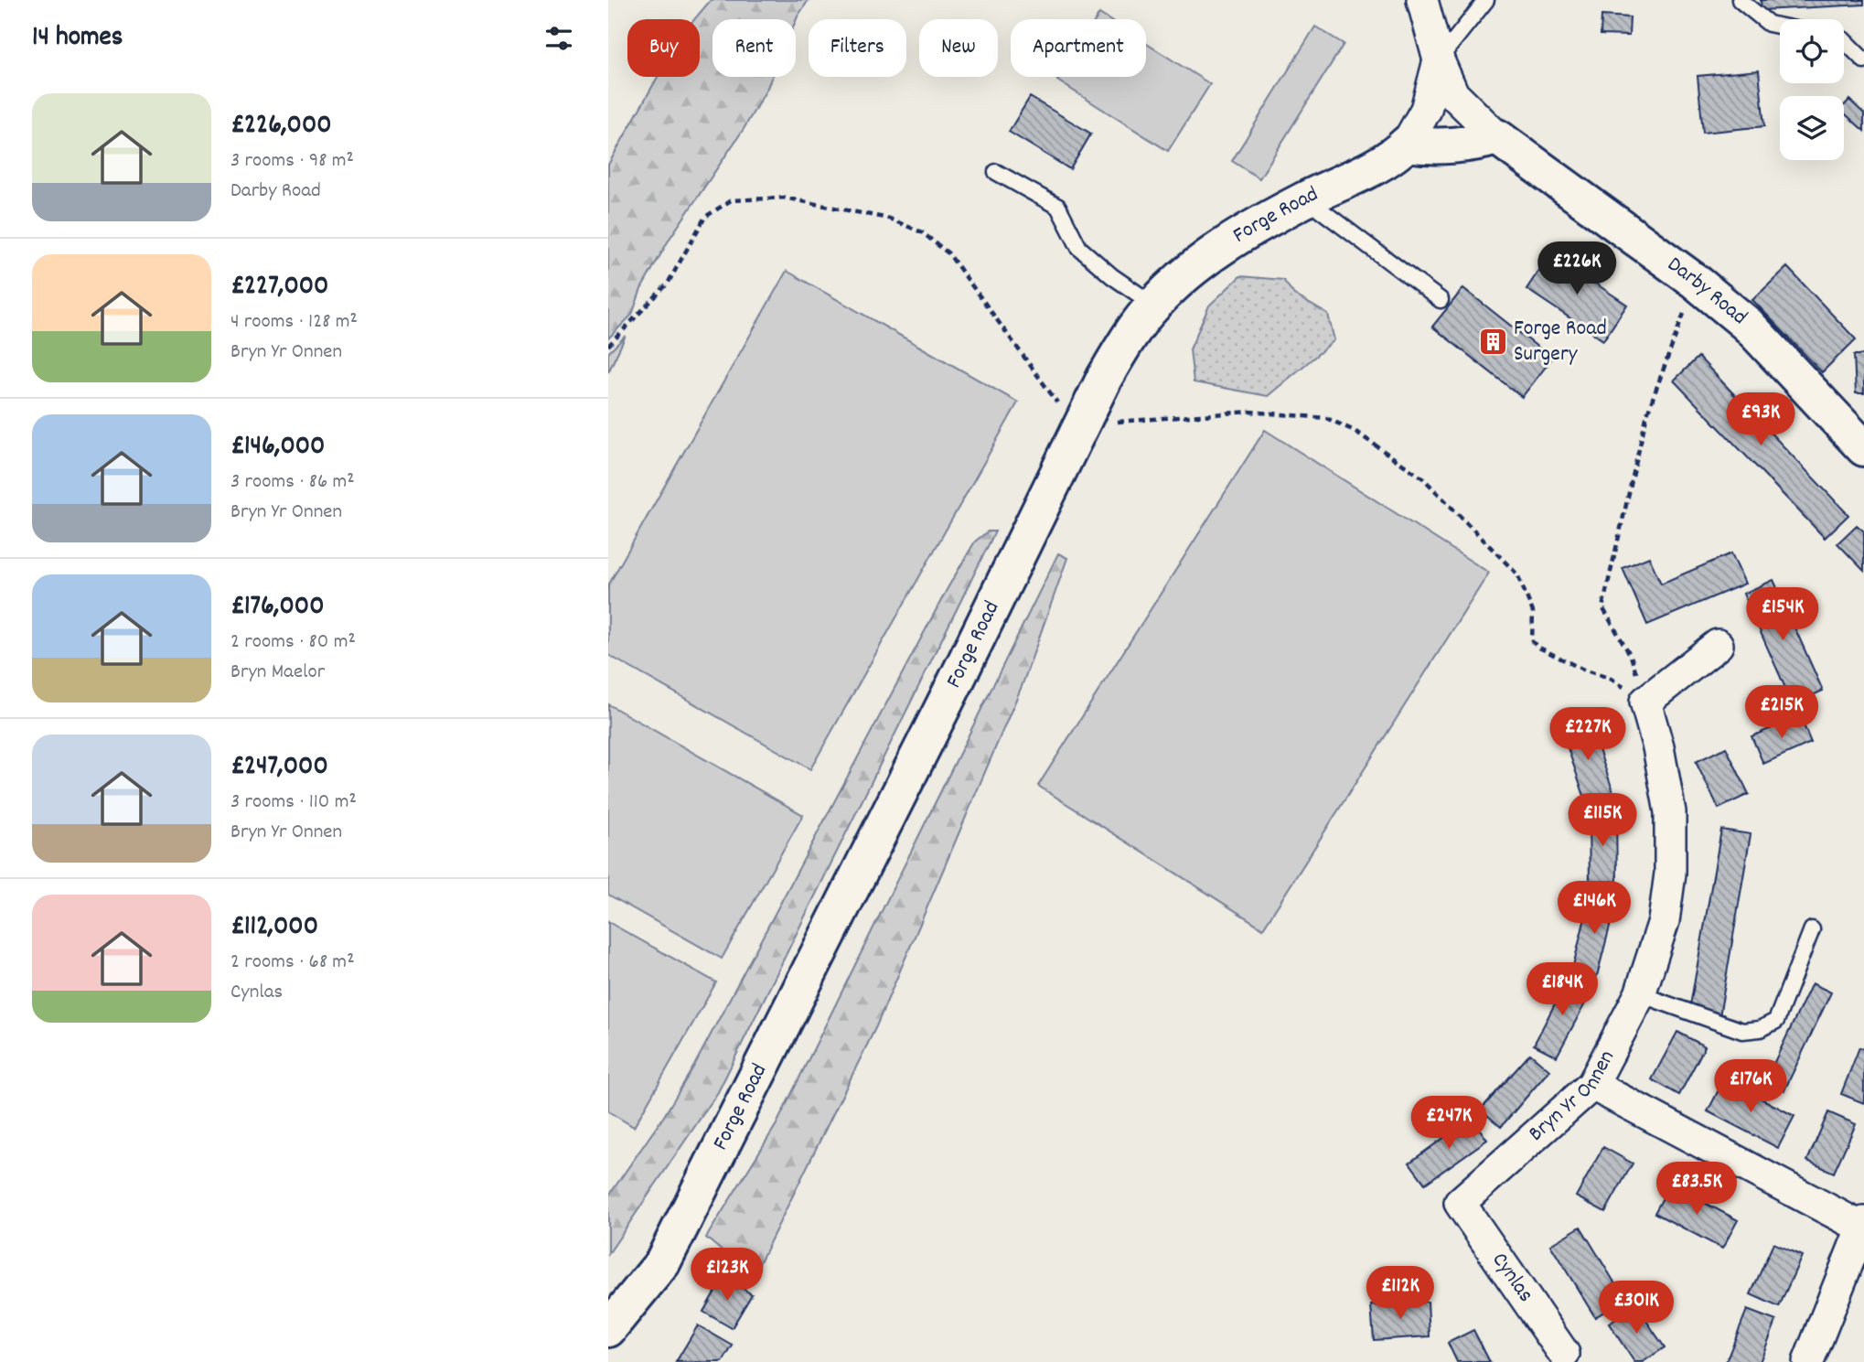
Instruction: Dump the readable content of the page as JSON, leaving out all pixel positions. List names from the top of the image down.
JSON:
{
  "streets": {
    "street": [
      "Forge Road",
      "Darby Road",
      "Bryn Yr Onnen",
      "Cynlas"
    ]
  },
  "crossings": [
    ["Bryn Yr Onnen", "Cynlas"]
  ],
  "places": {
    "building": ["Forge Road Surgery"]
  },
  "page": {
    "heading": "14 homes",
    "chip": [
      "Buy",
      "Rent",
      "Filters",
      "New",
      "Apartment"
    ],
    "list": [
      {
        "name": "£226,000",
        "note": "3 rooms · 98 m² · Darby Road"
      },
      {
        "name": "£227,000",
        "note": "4 rooms · 128 m² · Bryn Yr Onnen"
      },
      {
        "name": "£146,000",
        "note": "3 rooms · 86 m² · Bryn Yr Onnen"
      },
      {
        "name": "£176,000",
        "note": "2 rooms · 80 m² · Bryn Maelor"
      },
      {
        "name": "£247,000",
        "note": "3 rooms · 110 m² · Bryn Yr Onnen"
      },
      {
        "name": "£112,000",
        "note": "2 rooms · 68 m² · Cynlas"
      }
    ],
    "price": [
      "£226K",
      "£93K",
      "£154K",
      "£215K",
      "£227K",
      "£115K",
      "£146K",
      "£184K",
      "£176K",
      "£247K",
      "£83.5K",
      "£123K",
      "£112K",
      "£301K"
    ]
  }
}
